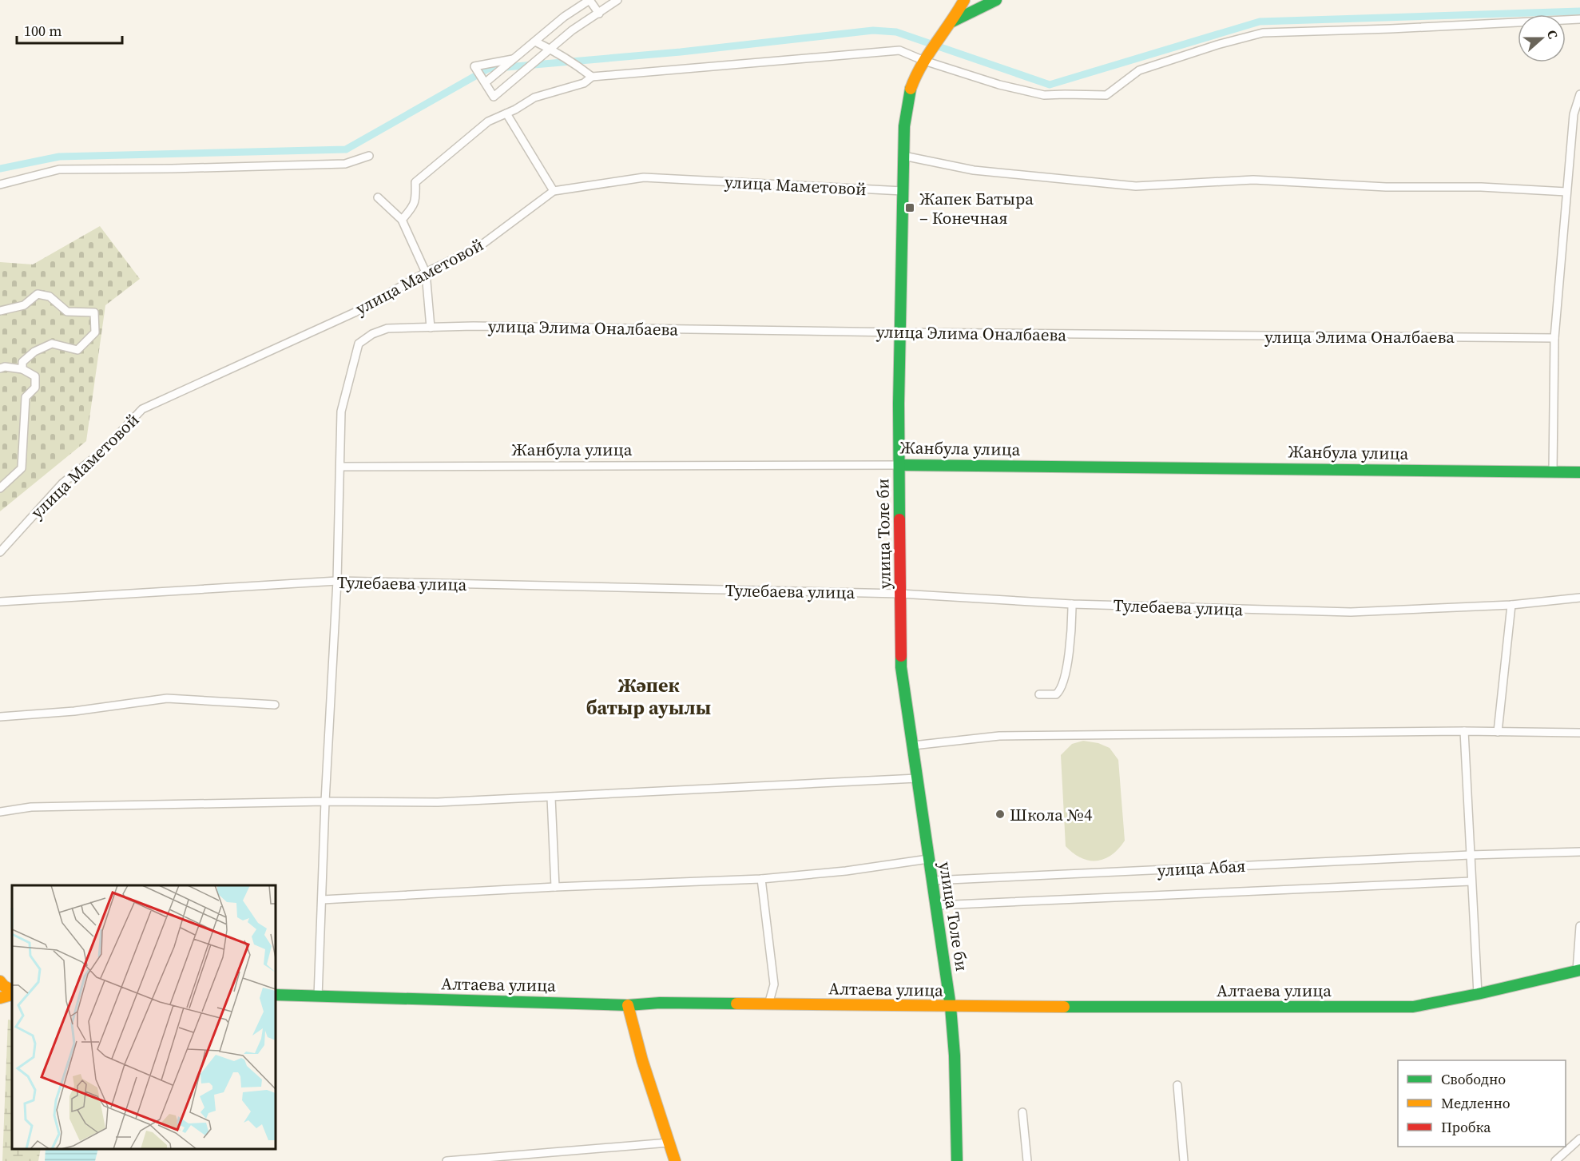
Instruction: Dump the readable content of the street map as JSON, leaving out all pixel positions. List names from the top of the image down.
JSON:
{
  "streets": {
    "main road": ["Жанбула улица", "улица Толе би", "Алтаева улица"],
    "street": [
      "улица Маметовой",
      "улица Элима Оналбаева",
      "Тулебаева улица",
      "улица Абая"
    ]
  },
  "crossings": [
    ["улица Маметовой", "улица Толе би"],
    ["улица Элима Оналбаева", "Жанбула улица"],
    ["улица Элима Оналбаева", "улица Толе би"],
    ["Жанбула улица", "улица Толе би"],
    ["улица Толе би", "Тулебаева улица"],
    ["улица Толе би", "улица Абая"],
    ["улица Толе би", "Алтаева улица"]
  ],
  "districts": ["Жәпек батыр ауылы"],
  "places": {
    "transit": ["Жапек Батыра – Конечная"],
    "other": ["Школа №4"]
  },
  "legend": ["Свободно", "Медленно", "Пробка"],
  "scale_bar": "100 m",
  "north": "right"
}
